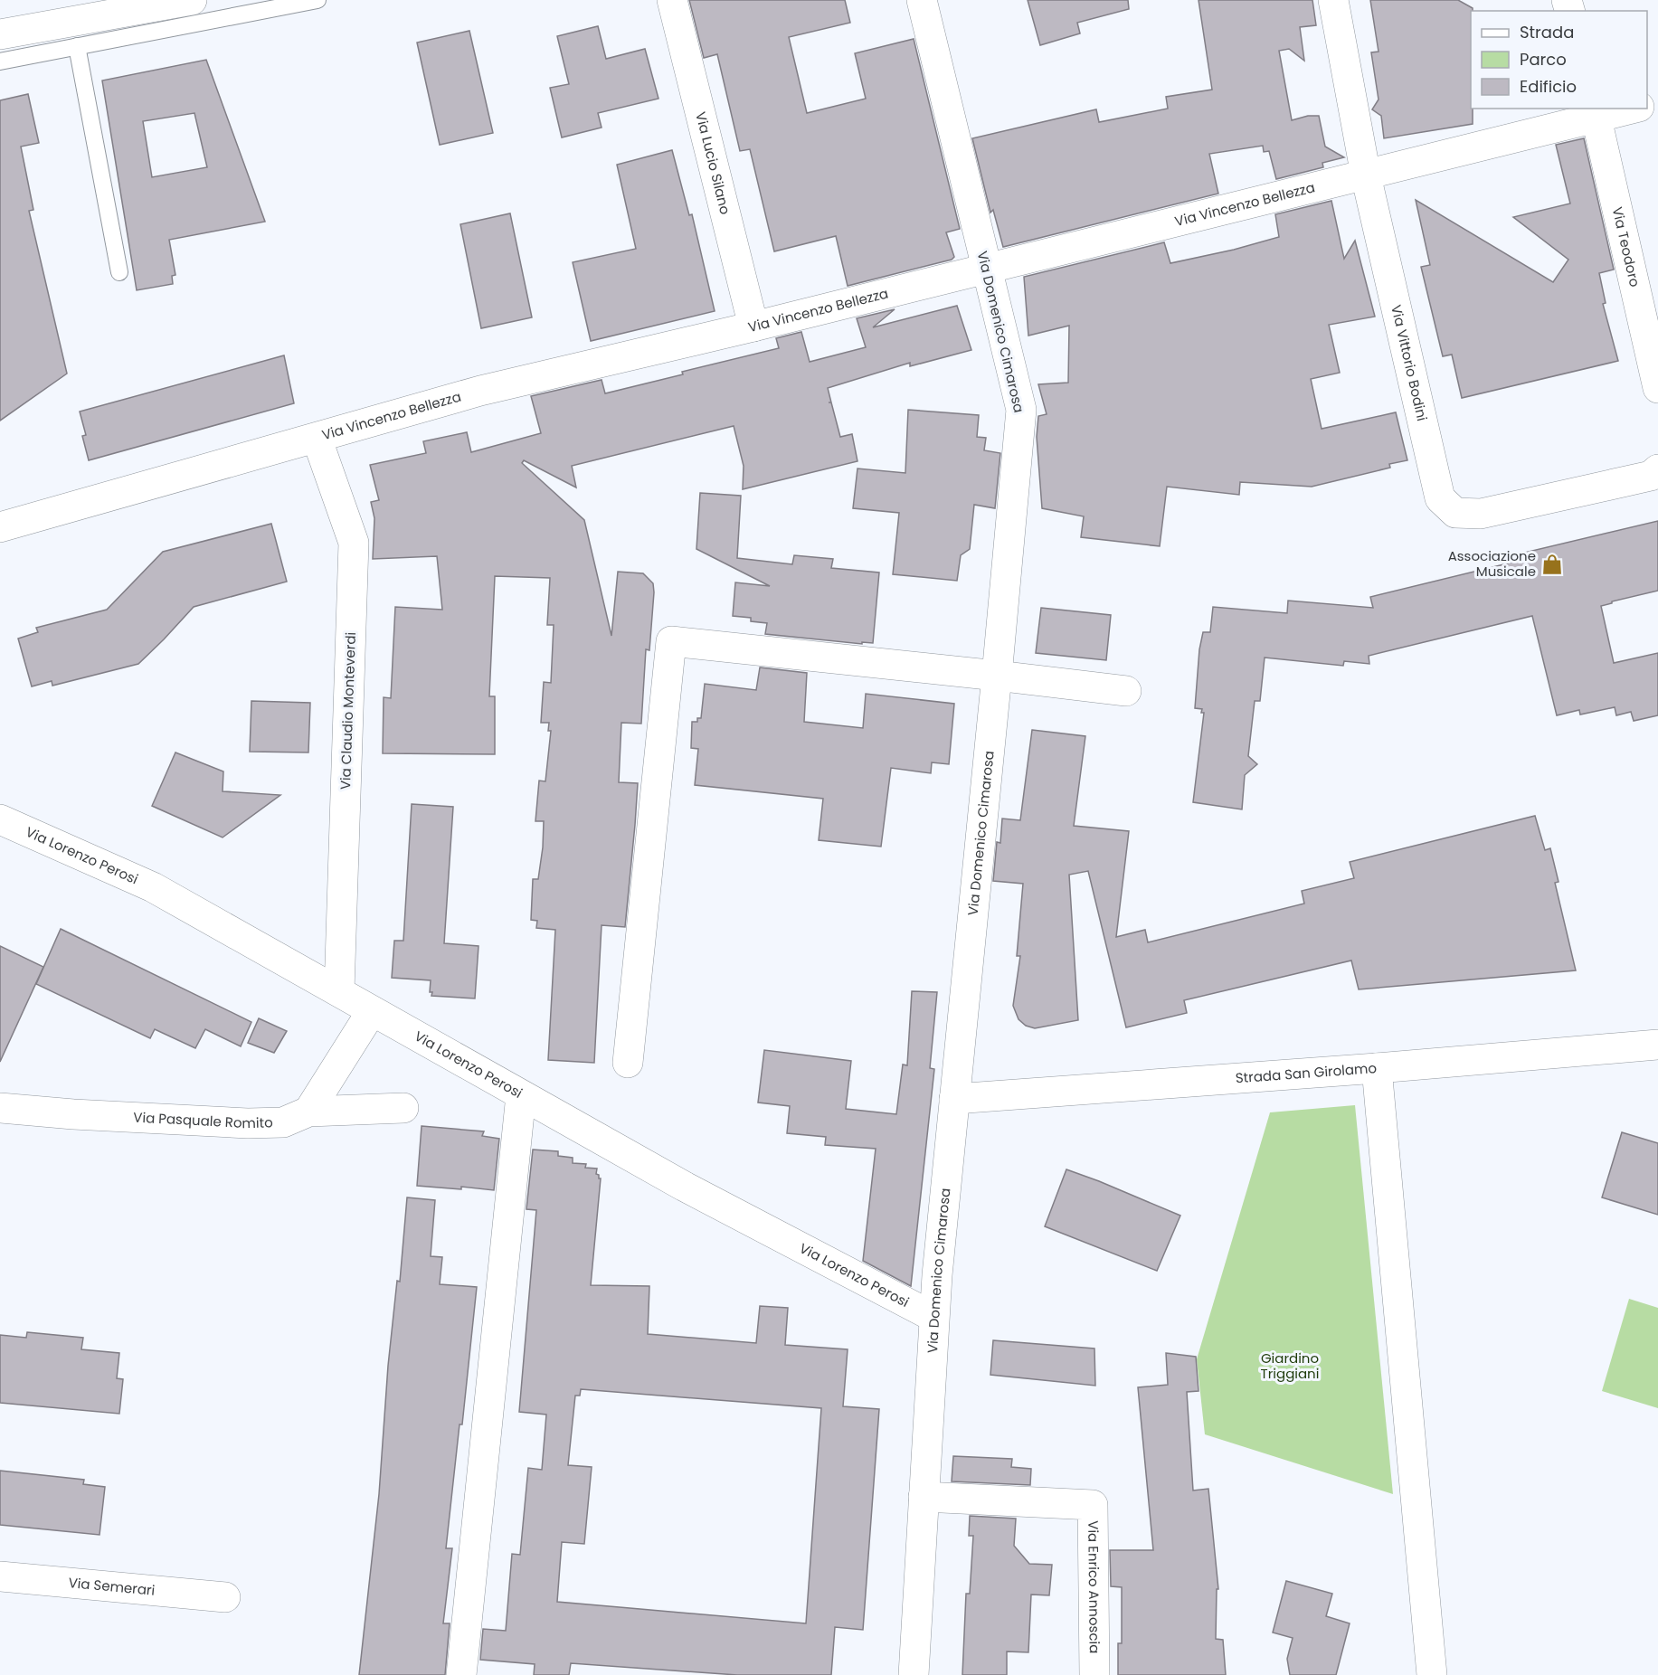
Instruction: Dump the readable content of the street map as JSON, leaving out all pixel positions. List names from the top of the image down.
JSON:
{
  "streets": {
    "street": [
      "Via Lucio Silano",
      "Via Vincenzo Bellezza",
      "Via Teodoro",
      "Via Domenico Cimarosa",
      "Via Vittorio Bodini",
      "Via Claudio Monteverdi",
      "Via Lorenzo Perosi",
      "Strada San Girolamo",
      "Via Pasquale Romito",
      "Via Semerari",
      "Via Enrico Annoscia"
    ]
  },
  "crossings": [
    ["Via Lucio Silano", "Via Vincenzo Bellezza"],
    ["Via Vincenzo Bellezza", "Via Teodoro"],
    ["Via Vincenzo Bellezza", "Via Domenico Cimarosa"],
    ["Via Vincenzo Bellezza", "Via Vittorio Bodini"],
    ["Via Vincenzo Bellezza", "Via Claudio Monteverdi"],
    ["Via Domenico Cimarosa", "Via Lorenzo Perosi"],
    ["Via Domenico Cimarosa", "Strada San Girolamo"],
    ["Via Domenico Cimarosa", "Via Enrico Annoscia"],
    ["Via Claudio Monteverdi", "Via Lorenzo Perosi"]
  ],
  "parks": ["Giardino Triggiani"],
  "places": {
    "shop": ["Associazione Musicale"]
  },
  "legend": ["Strada", "Parco", "Edificio"]
}
